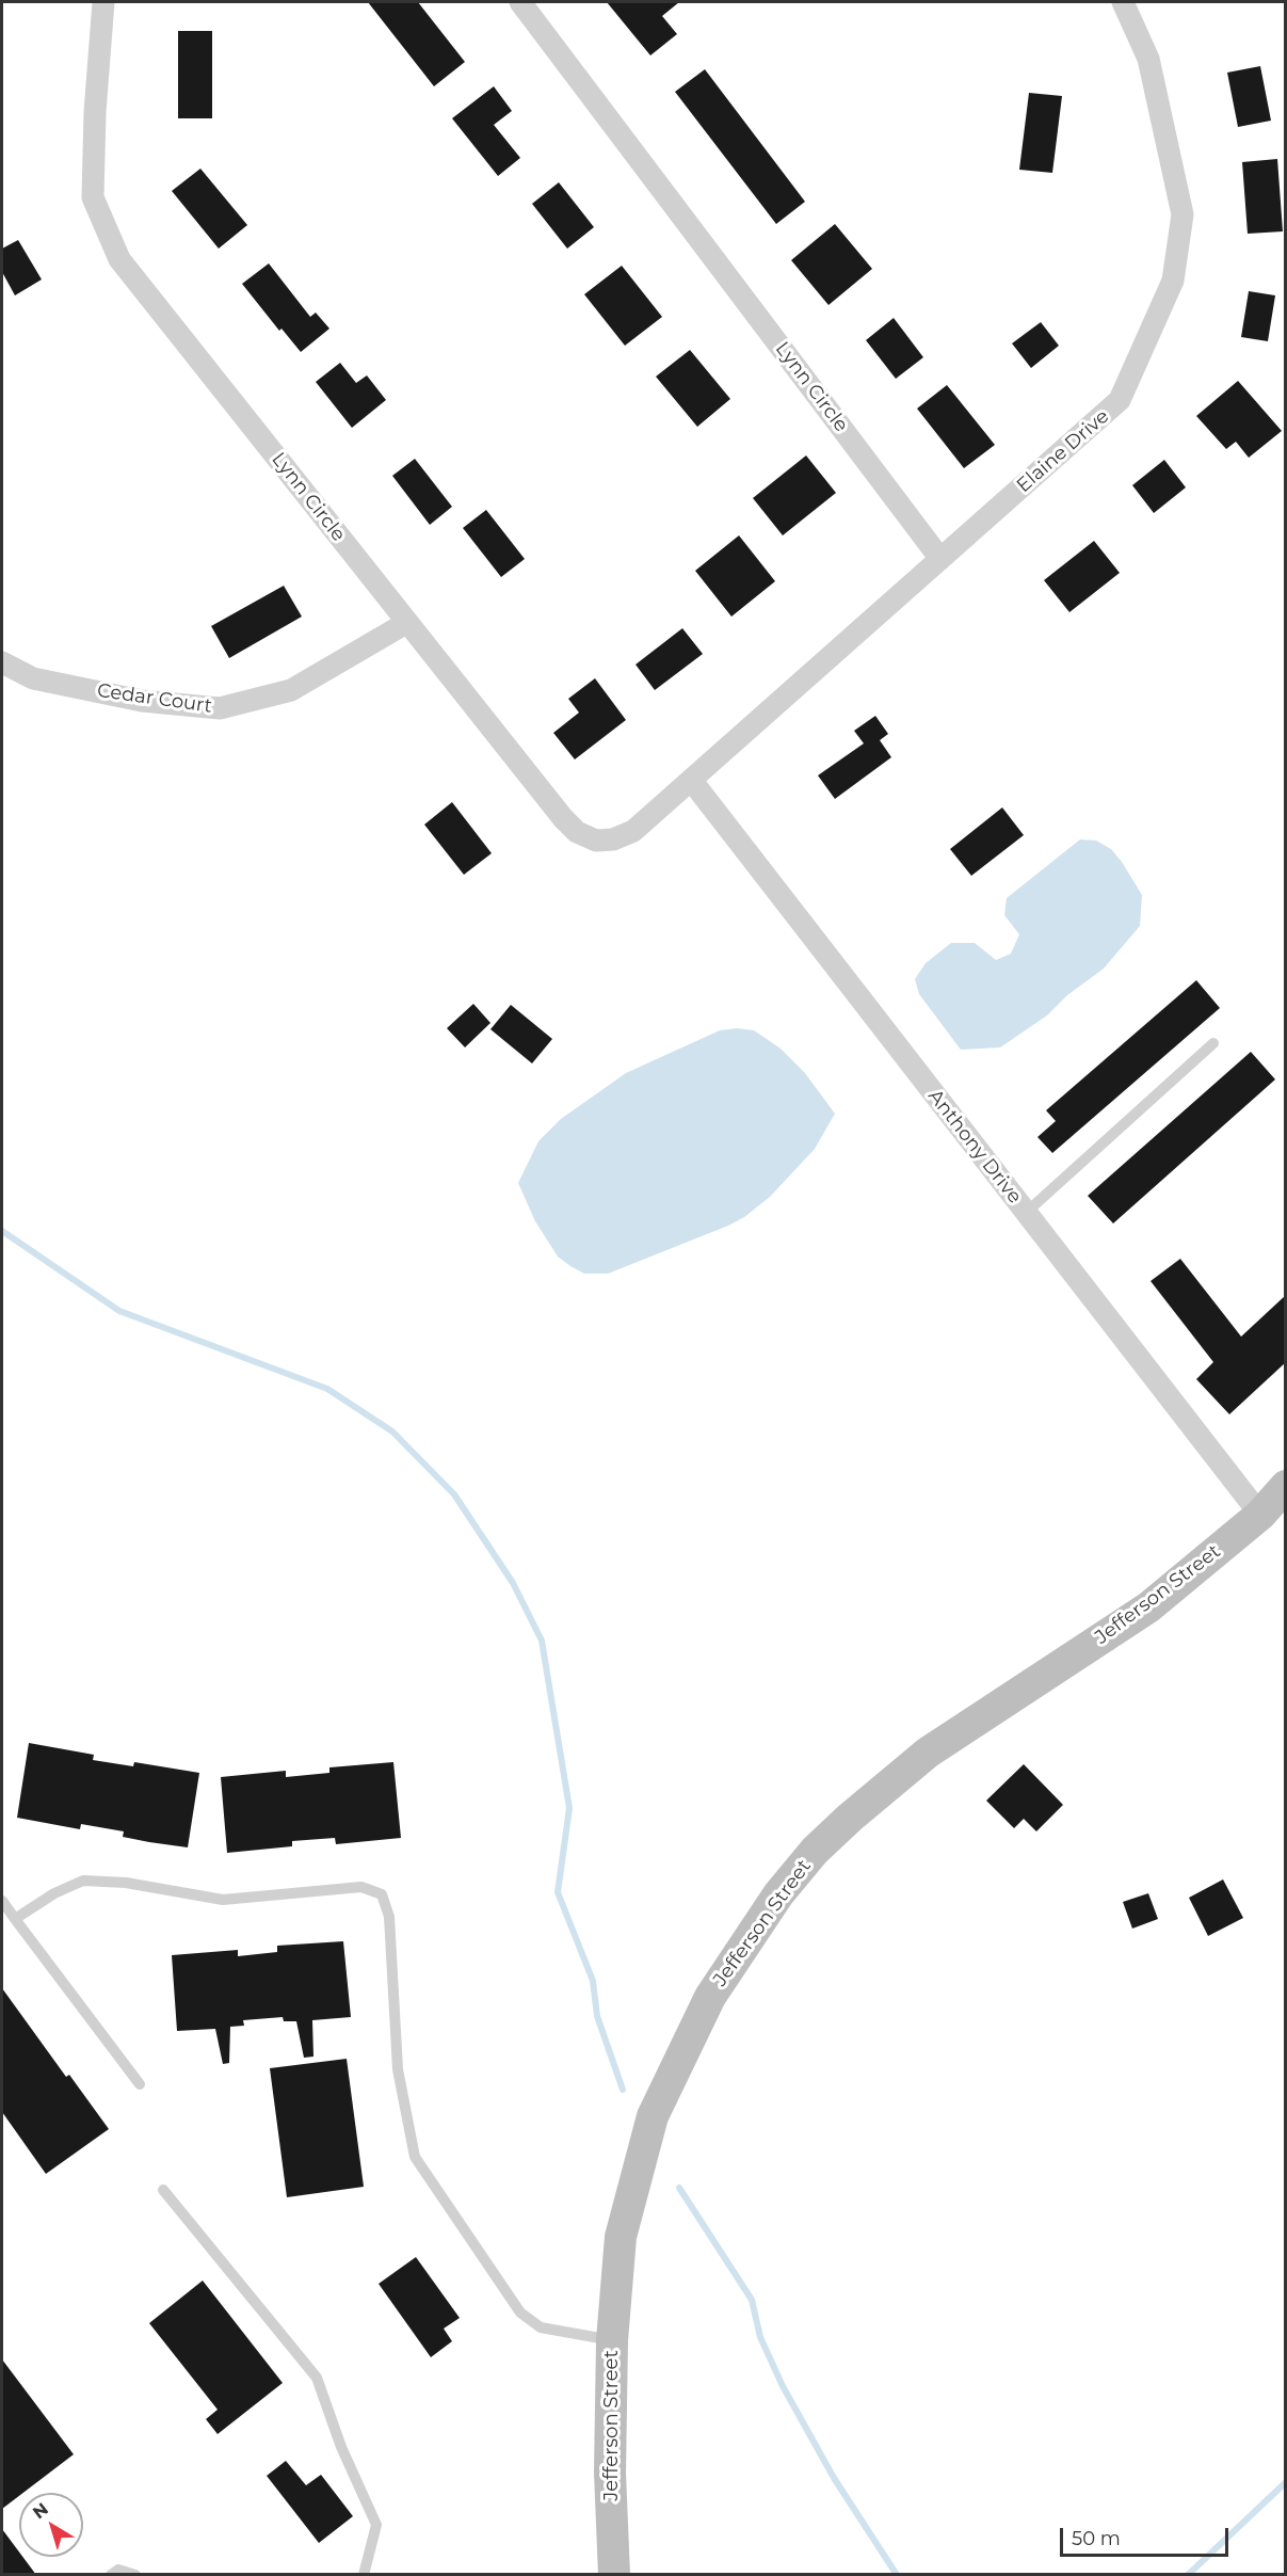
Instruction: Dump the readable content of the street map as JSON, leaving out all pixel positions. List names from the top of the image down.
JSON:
{
  "streets": {
    "street": [
      "Lynn Circle",
      "Elaine Drive",
      "Cedar Court",
      "Anthony Drive",
      "Jefferson Street"
    ]
  },
  "crossings": [
    ["Lynn Circle", "Elaine Drive"],
    ["Lynn Circle", "Cedar Court"],
    ["Lynn Circle", "Anthony Drive"],
    ["Elaine Drive", "Anthony Drive"],
    ["Anthony Drive", "Jefferson Street"]
  ],
  "scale_bar": "50 m",
  "north": "top left"
}
